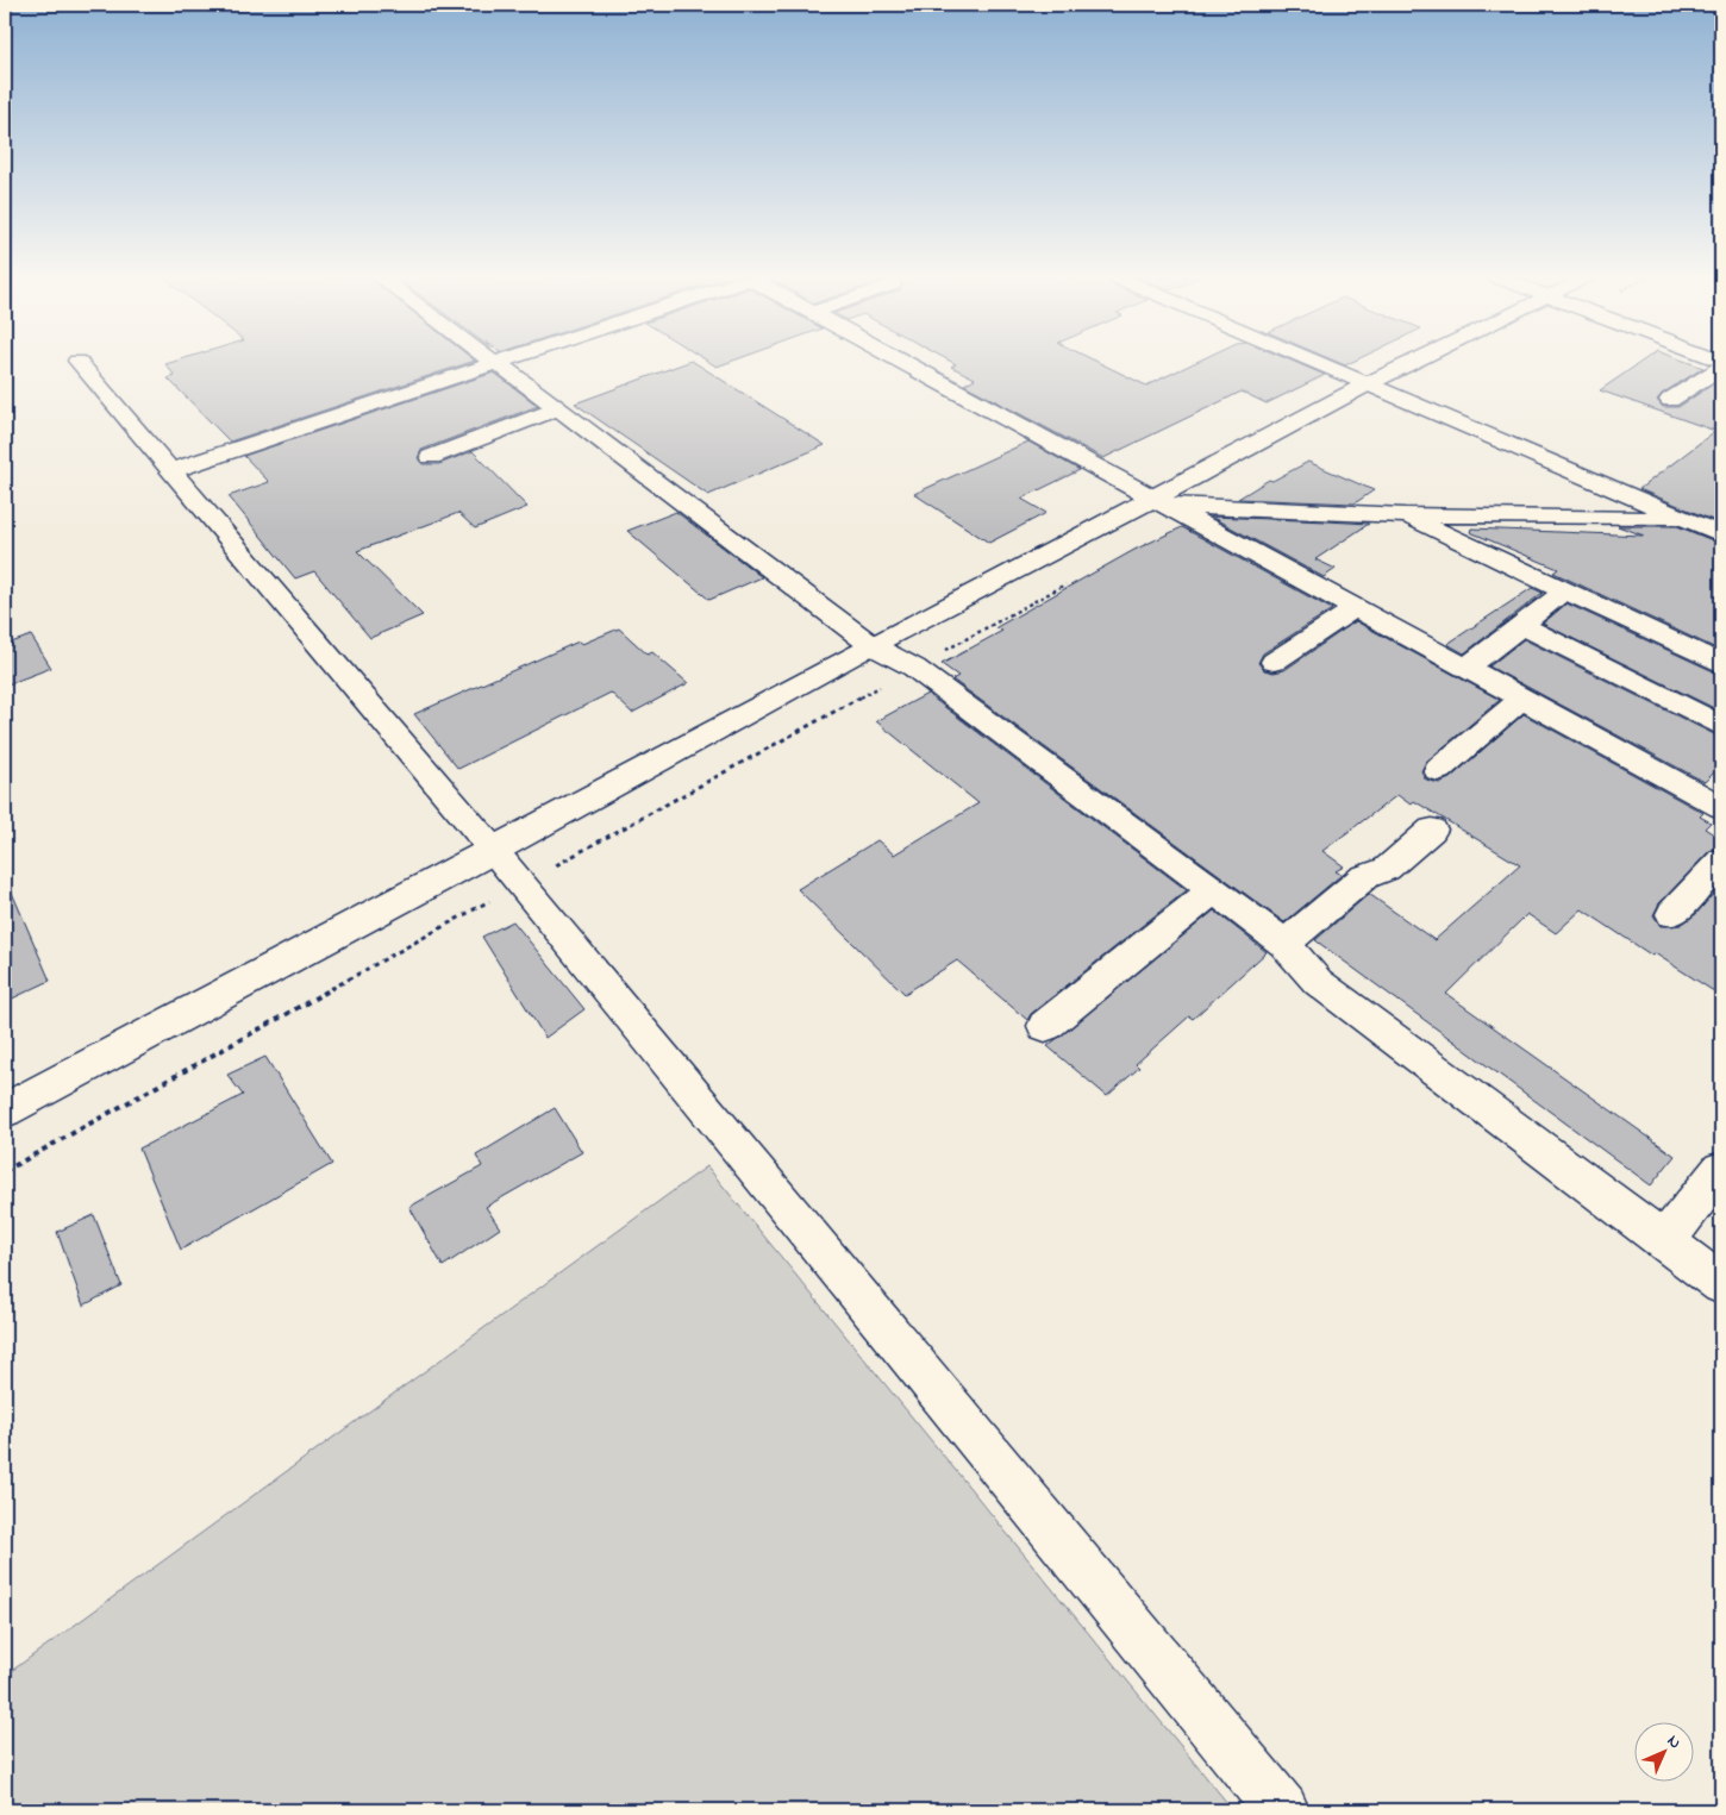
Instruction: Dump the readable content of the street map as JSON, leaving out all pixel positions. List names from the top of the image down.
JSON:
{
  "north": "top right"
}
